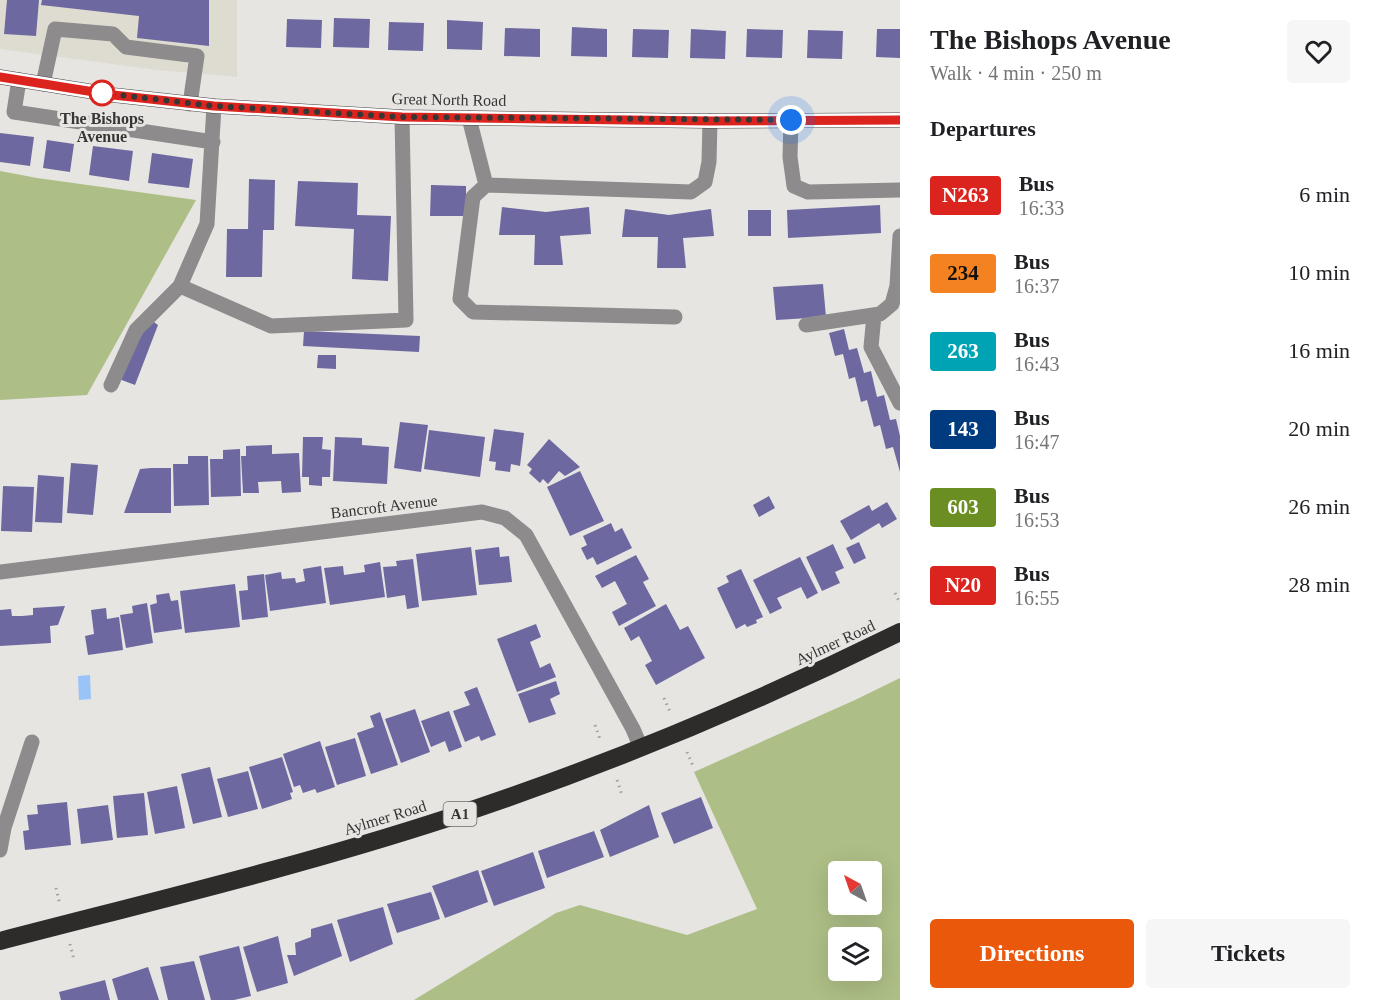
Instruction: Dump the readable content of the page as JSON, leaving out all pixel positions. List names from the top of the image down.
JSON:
{
  "streets": {
    "highway": ["Aylmer Road", "A1"],
    "main road": ["Great North Road"],
    "street": ["Bancroft Avenue"]
  },
  "crossings": [
    ["Bancroft Avenue", "Aylmer Road"]
  ],
  "places": ["The Bishops Avenue"],
  "lines": ["bus line N263"],
  "north": "top left",
  "page": {
    "heading": [
      ["The Bishops Avenue", "Walk · 4 min · 250 m"],
      "Departures"
    ],
    "list": [
      {
        "mark": "N263",
        "name": "Bus",
        "note": "16:33",
        "value": "6 min"
      },
      {
        "mark": "234",
        "name": "Bus",
        "note": "16:37",
        "value": "10 min"
      },
      {
        "mark": "263",
        "name": "Bus",
        "note": "16:43",
        "value": "16 min"
      },
      {
        "mark": "143",
        "name": "Bus",
        "note": "16:47",
        "value": "20 min"
      },
      {
        "mark": "603",
        "name": "Bus",
        "note": "16:53",
        "value": "26 min"
      },
      {
        "mark": "N20",
        "name": "Bus",
        "note": "16:55",
        "value": "28 min"
      }
    ],
    "buttons": ["Directions", "Tickets"]
  }
}
